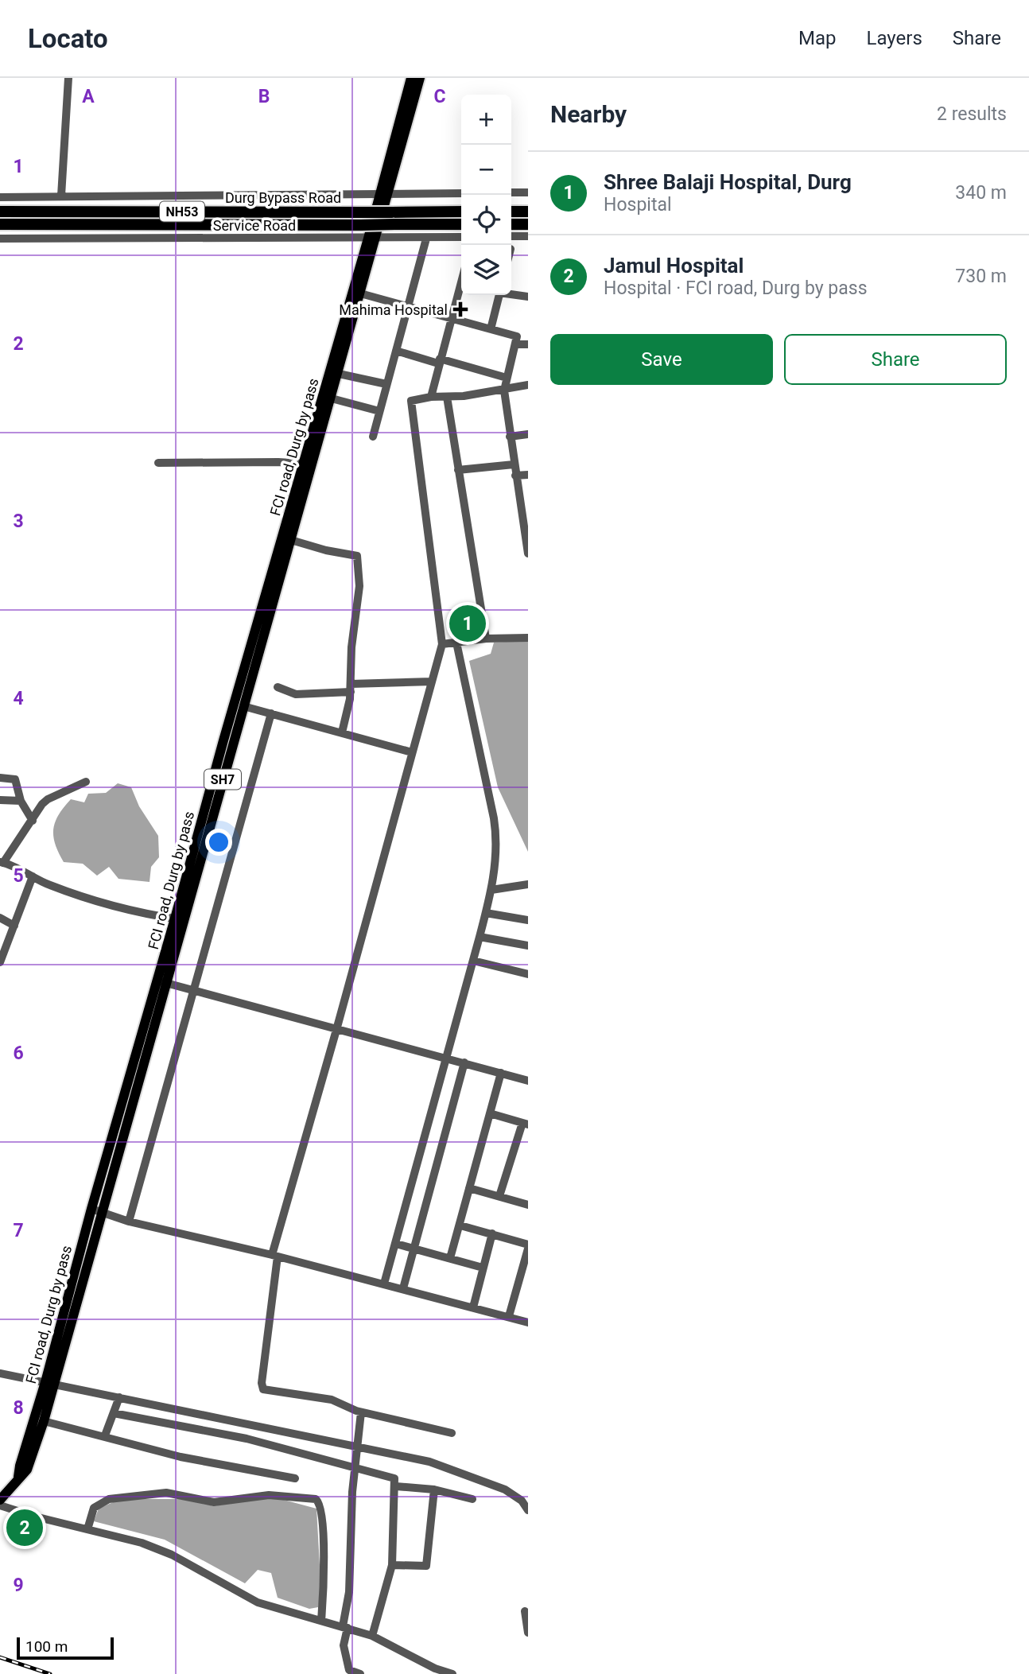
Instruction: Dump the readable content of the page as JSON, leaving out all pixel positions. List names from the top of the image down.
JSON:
{
  "streets": {
    "highway": ["Durg Bypass Road", "NH53"],
    "main road": ["FCI road, Durg by pass", "SH7"],
    "street": ["Service Road"]
  },
  "crossings": [
    ["Service Road", "FCI road, Durg by pass"],
    ["FCI road, Durg by pass", "SH7"]
  ],
  "places": {
    "health": ["Mahima Hospital"]
  },
  "scale_bar": "100 m",
  "page": {
    "header": "Locato",
    "nav": ["Map", "Layers", "Share"],
    "heading": ["Nearby", "2 results"],
    "map_buttons": ["+", "−"],
    "list": [
      {
        "mark": "1",
        "name": "Shree Balaji Hospital, Durg",
        "note": "Hospital",
        "value": "340 m"
      },
      {
        "mark": "2",
        "name": "Jamul Hospital",
        "note": "Hospital · FCI road, Durg by pass",
        "value": "730 m"
      }
    ],
    "buttons": ["Save", "Share"],
    "pins": ["1", "2"],
    "scale": "100 m"
  },
  "grid": {
    "columns": ["A", "B", "C"],
    "rows": [
      "1",
      "2",
      "3",
      "4",
      "5",
      "6",
      "7",
      "8",
      "9"
    ]
  }
}
